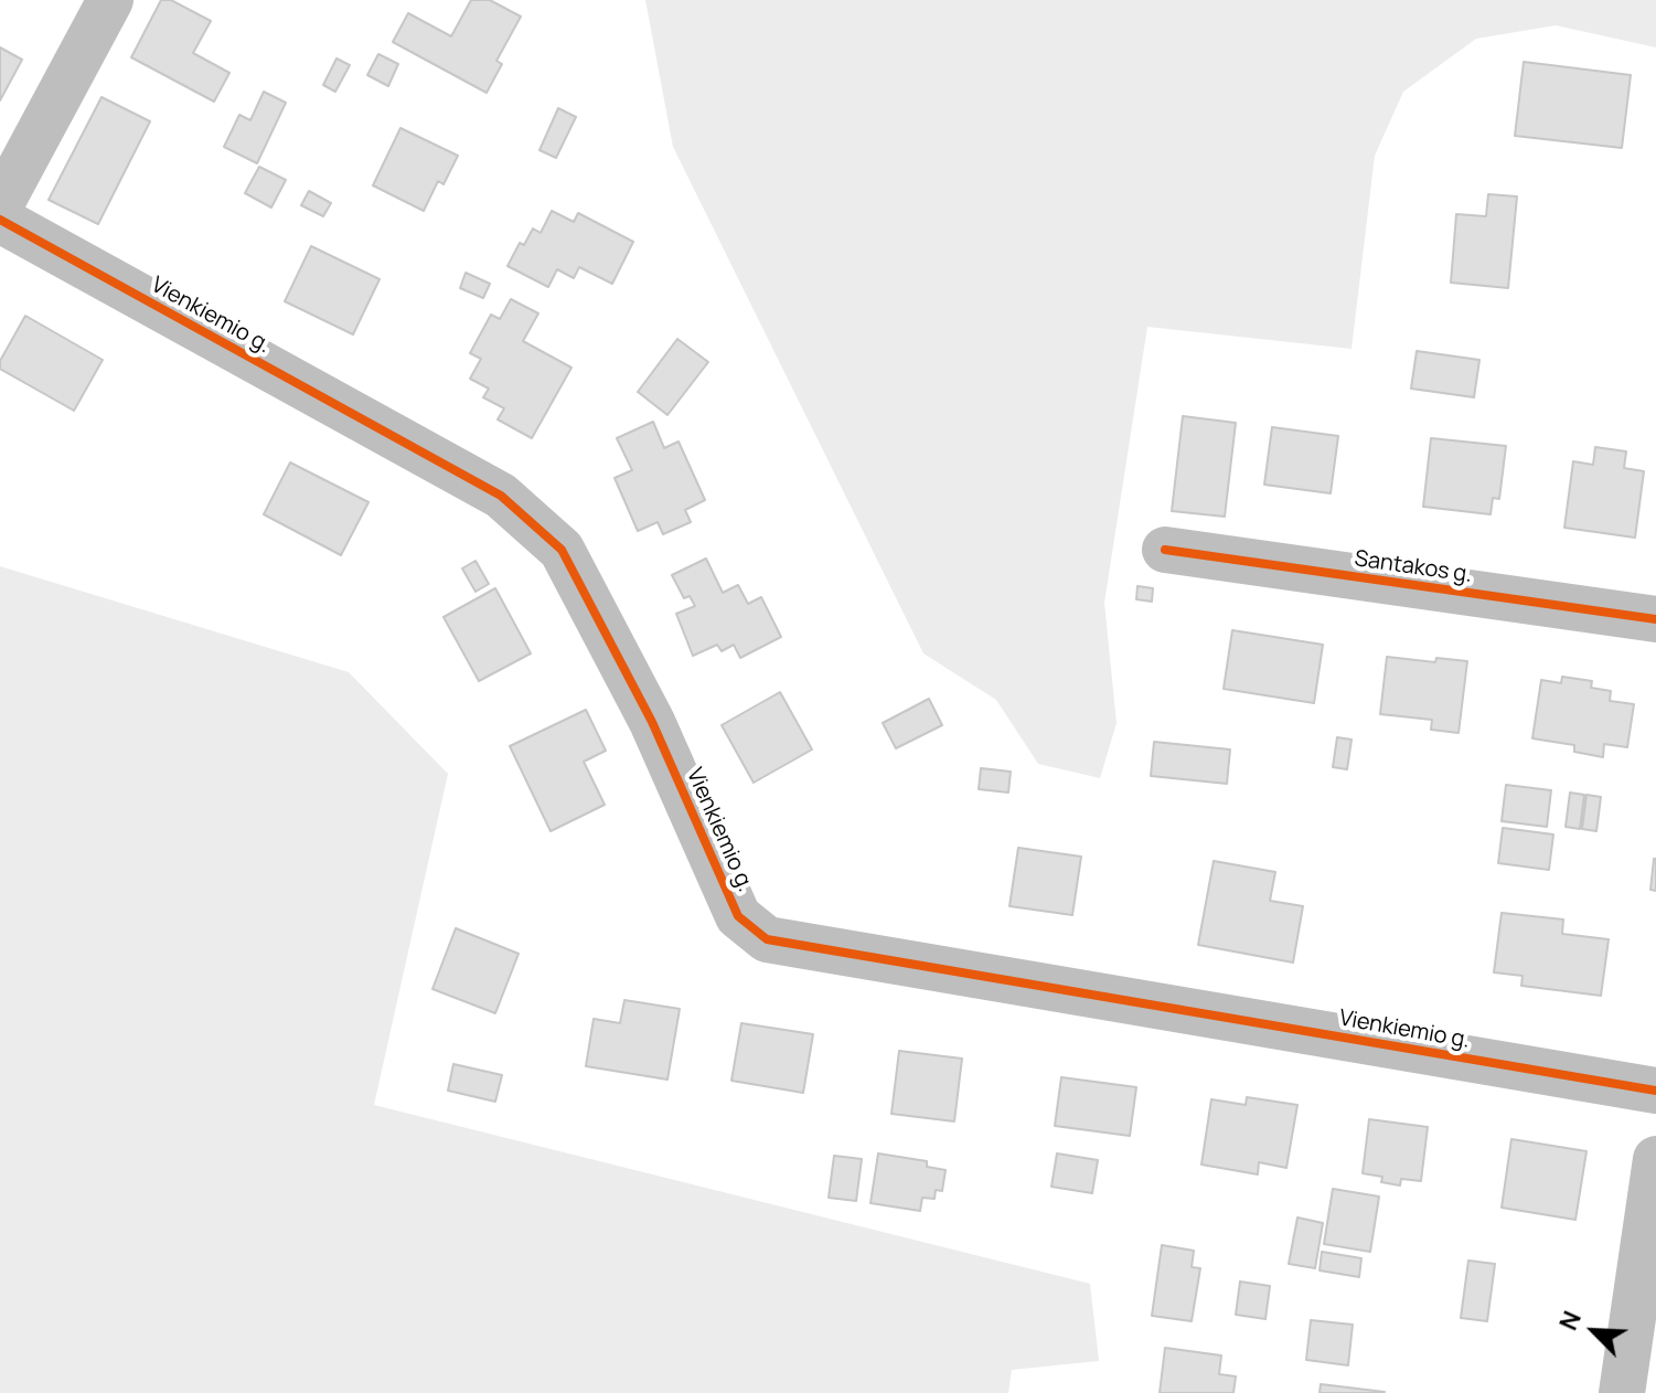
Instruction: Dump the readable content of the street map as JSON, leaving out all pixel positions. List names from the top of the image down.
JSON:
{
  "streets": {
    "street": ["Vienkiemio g.", "Santakos g."]
  },
  "north": "top left"
}
